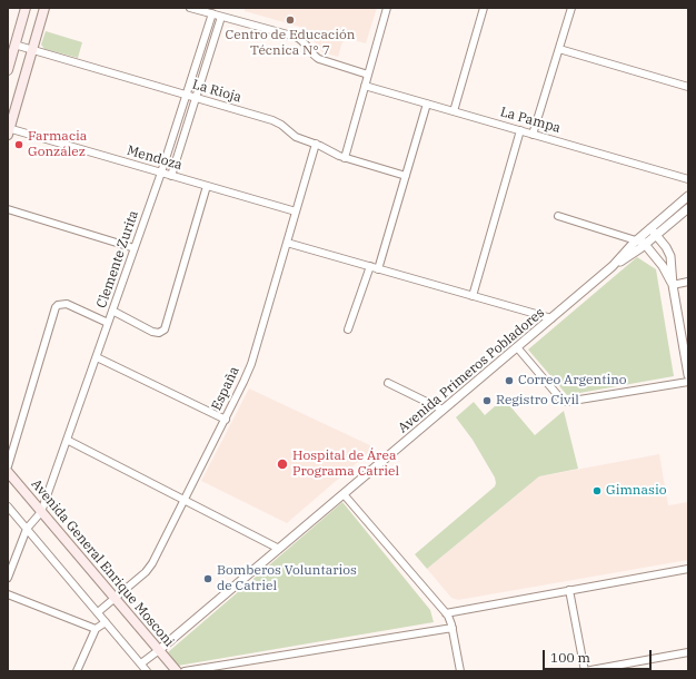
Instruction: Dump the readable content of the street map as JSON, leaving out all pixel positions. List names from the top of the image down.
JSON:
{
  "streets": {
    "main road": ["Avenida General Enrique Mosconi"],
    "street": [
      "La Rioja",
      "La Pampa",
      "Mendoza",
      "Clemente Zurita",
      "Avenida Primeros Pobladores",
      "España"
    ]
  },
  "crossings": [
    ["La Rioja", "Clemente Zurita"],
    ["La Rioja", "España"],
    ["Mendoza", "Clemente Zurita"],
    ["Mendoza", "España"],
    ["Clemente Zurita", "Avenida General Enrique Mosconi"],
    ["Avenida Primeros Pobladores", "Avenida General Enrique Mosconi"],
    ["España", "Avenida General Enrique Mosconi"]
  ],
  "places": [
    "Centro de Educación Técnica N° 7",
    "Farmacia González",
    "Correo Argentino",
    "Registro Civil",
    "Hospital de Área Programa Catriel",
    "Gimnasio",
    "Bomberos Voluntarios de Catriel"
  ],
  "scale_bar": "100 m"
}
